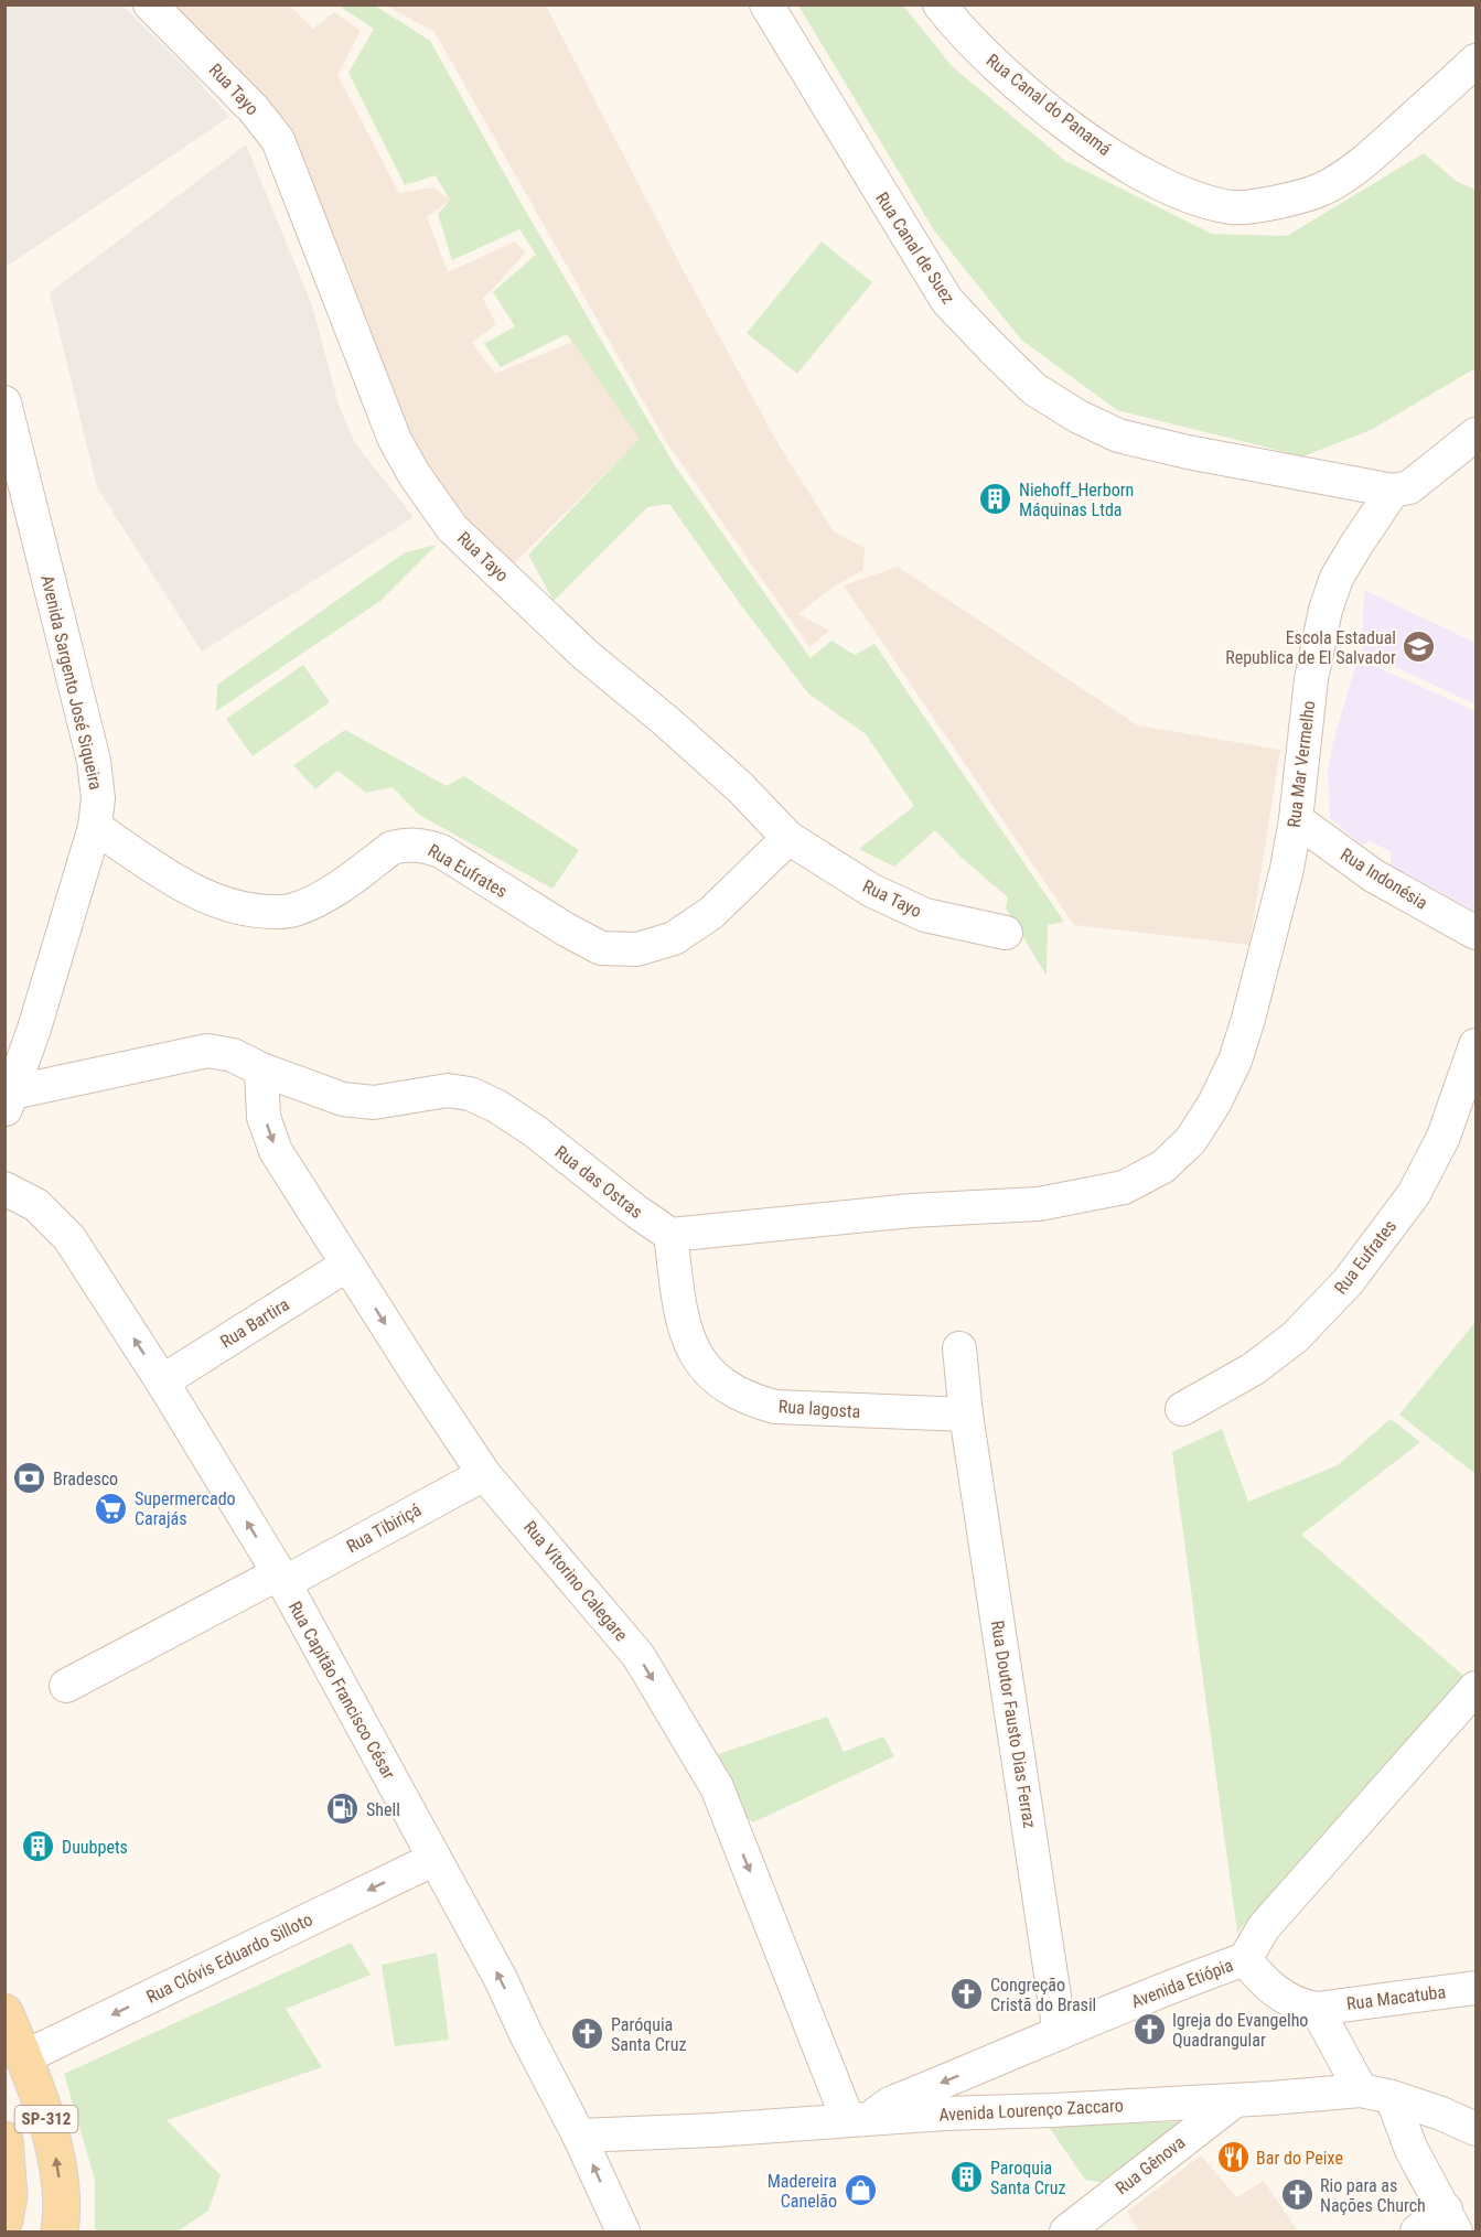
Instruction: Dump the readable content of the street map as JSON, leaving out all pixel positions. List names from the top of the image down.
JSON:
{
  "streets": {
    "main road": ["SP-312"],
    "street": [
      "Rua Tayo",
      "Rua Canal do Panamá",
      "Rua Canal de Suez",
      "Avenida Sargento José Siqueira",
      "Rua Mar Vermelho",
      "Rua Eufrates",
      "Rua Indonésia",
      "Rua das Ostras",
      "Rua Bartira",
      "Rua lagosta",
      "Rua Tibiriçá",
      "Rua Vitorino Calegare",
      "Rua Capitão Francisco César",
      "Rua Doutor Fausto Dias Ferraz",
      "Rua Clóvis Eduardo Silloto",
      "Avenida Etiópia",
      "Rua Macatuba",
      "Avenida Lourenço Zaccaro",
      "Rua Gênova"
    ]
  },
  "crossings": [
    ["Rua Tayo", "Rua Eufrates"],
    ["Rua Canal de Suez", "Rua Mar Vermelho"],
    ["Avenida Sargento José Siqueira", "Rua Eufrates"],
    ["Avenida Sargento José Siqueira", "Rua das Ostras"],
    ["Rua Mar Vermelho", "Rua Indonésia"],
    ["Rua Mar Vermelho", "Rua das Ostras"],
    ["Rua Mar Vermelho", "Rua lagosta"],
    ["Rua das Ostras", "Rua lagosta"],
    ["Rua das Ostras", "Rua Vitorino Calegare"],
    ["Rua Bartira", "Rua Vitorino Calegare"],
    ["Rua Bartira", "Rua Capitão Francisco César"],
    ["Rua lagosta", "Rua Doutor Fausto Dias Ferraz"],
    ["Rua Tibiriçá", "Rua Vitorino Calegare"],
    ["Rua Tibiriçá", "Rua Capitão Francisco César"],
    ["Rua Vitorino Calegare", "Avenida Etiópia"],
    ["Rua Vitorino Calegare", "Avenida Lourenço Zaccaro"],
    ["Rua Capitão Francisco César", "Rua Clóvis Eduardo Silloto"],
    ["Rua Capitão Francisco César", "Avenida Lourenço Zaccaro"],
    ["Rua Doutor Fausto Dias Ferraz", "Avenida Etiópia"],
    ["Rua Clóvis Eduardo Silloto", "SP-312"],
    ["Avenida Etiópia", "Avenida Lourenço Zaccaro"],
    ["Avenida Lourenço Zaccaro", "Rua Gênova"]
  ],
  "one_way": ["Rua Vitorino Calegare", "Rua Capitão Francisco César", "Rua Clóvis Eduardo Silloto"],
  "places": {
    "building": ["Niehoff_Herborn Máquinas Ltda", "Duubpets", "Paroquia Santa Cruz"],
    "school or university": ["Escola Estadual Republica de El Salvador"],
    "bank": ["Bradesco"],
    "supermarket": ["Supermercado Carajás"],
    "fuel station": ["Shell"],
    "church": [
      "Congreção Cristã do Brasil",
      "Igreja do Evangelho Quadrangular",
      "Paróquia Santa Cruz",
      "Rio para as Nações Church"
    ],
    "restaurant": ["Bar do Peixe"],
    "shop": ["Madereira Canelão"]
  }
}
